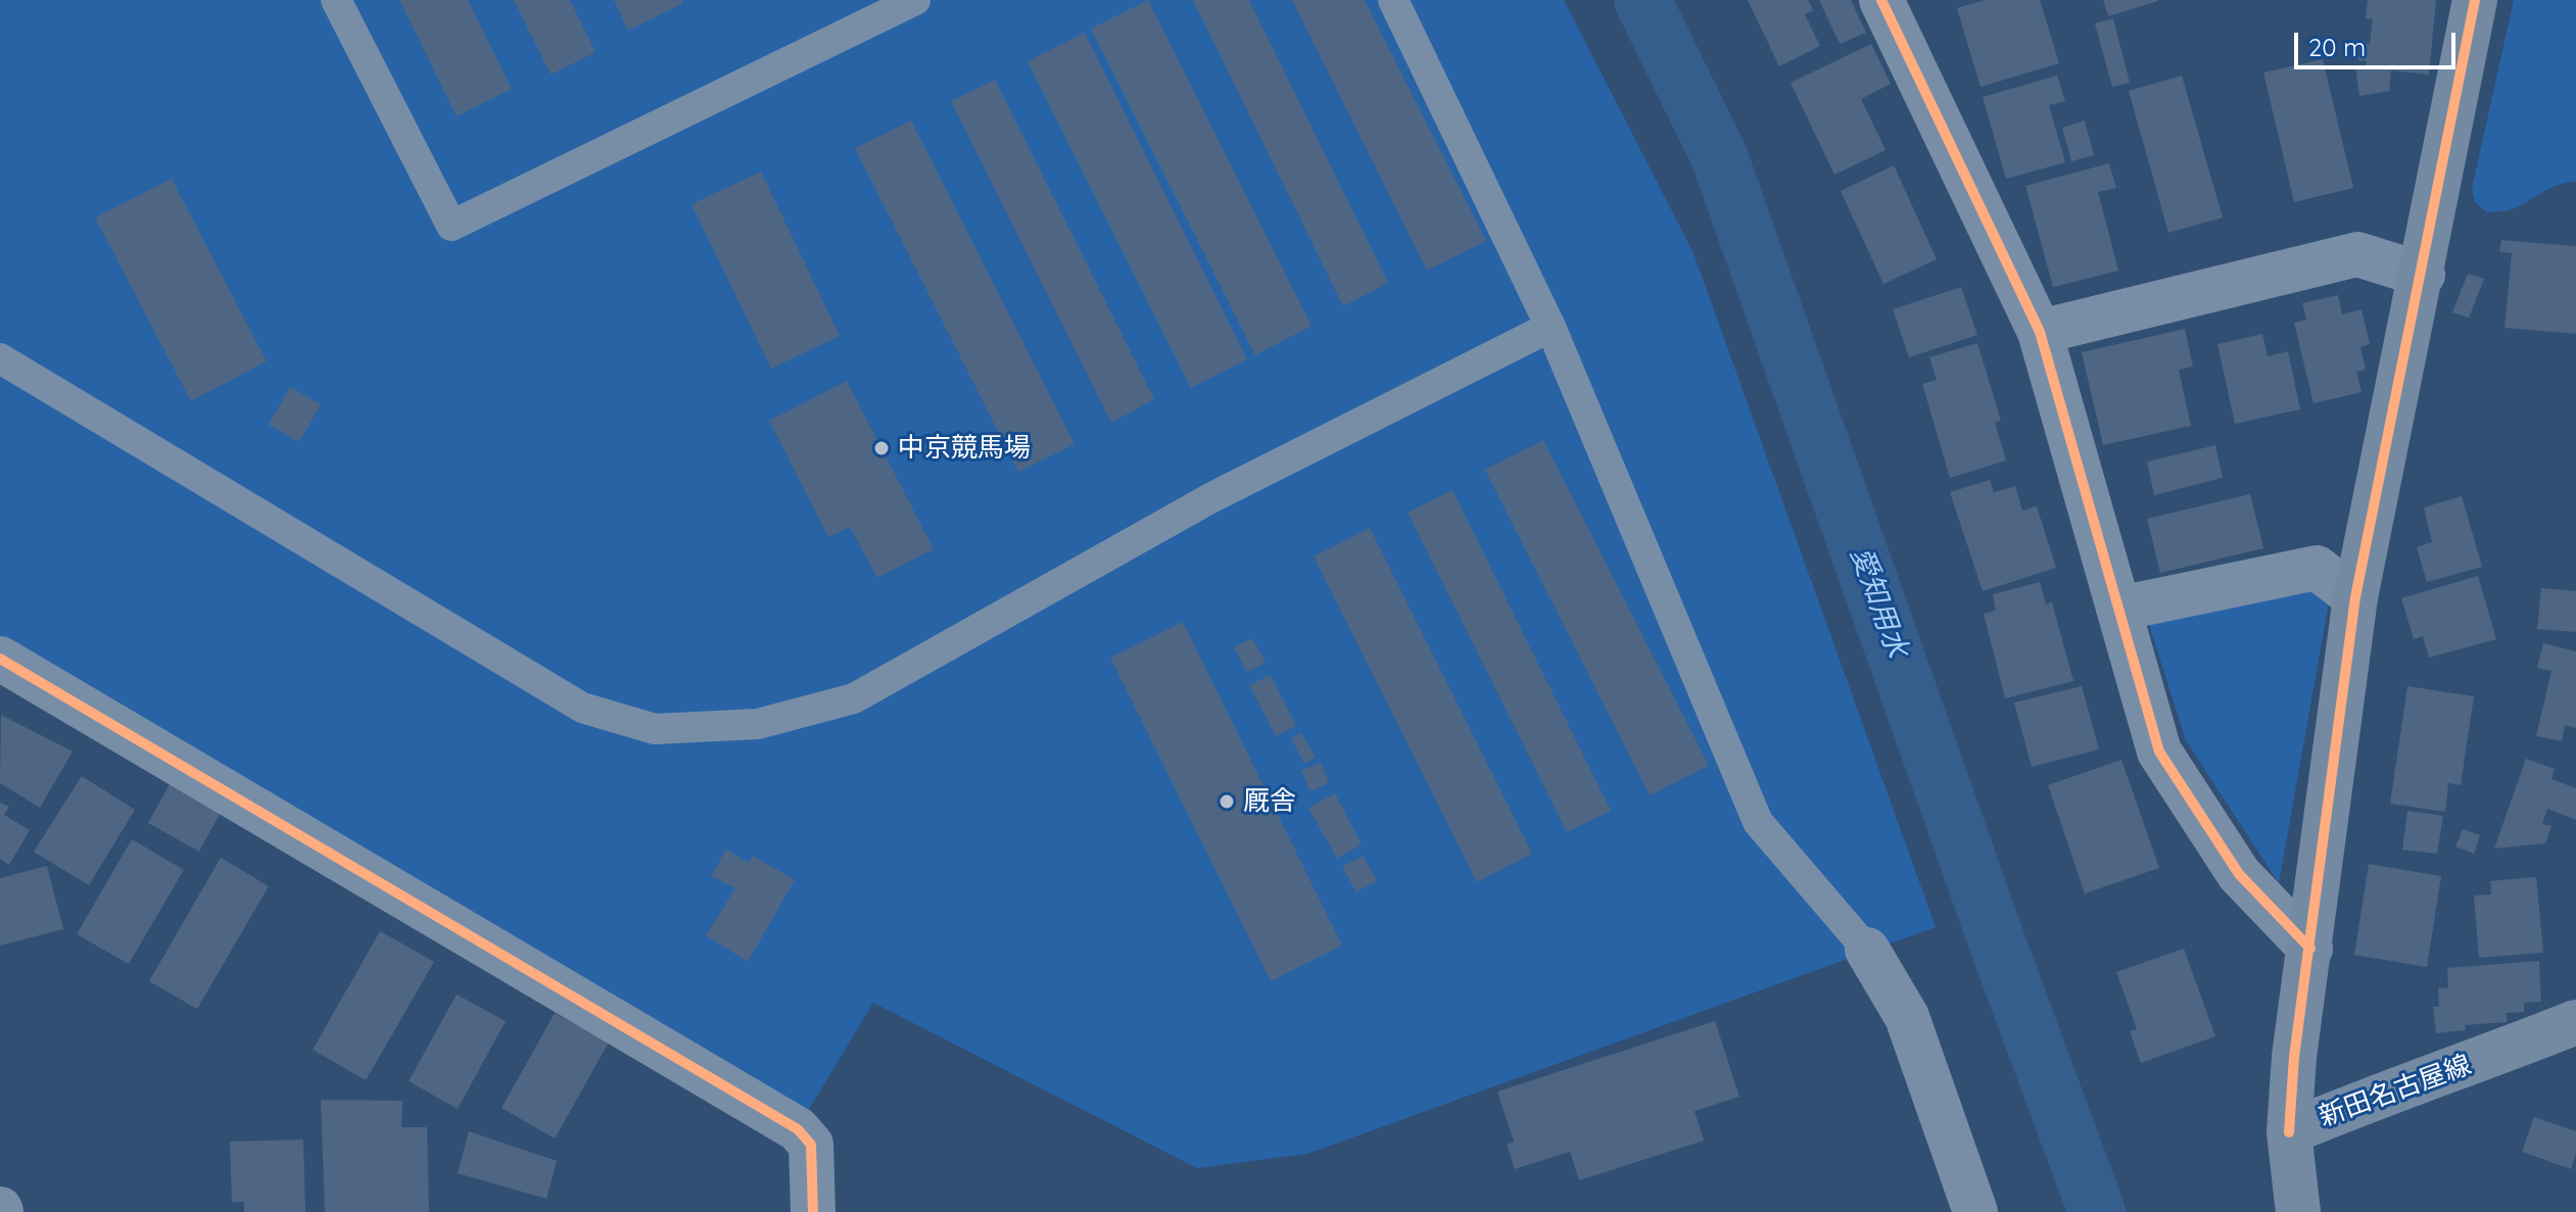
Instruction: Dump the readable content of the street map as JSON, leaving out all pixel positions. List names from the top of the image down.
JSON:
{
  "streets": {
    "street": ["新田名古屋線"]
  },
  "water": ["愛知用水"],
  "places": ["中京競馬場", "厩舎"],
  "scale_bar": "20 m"
}
